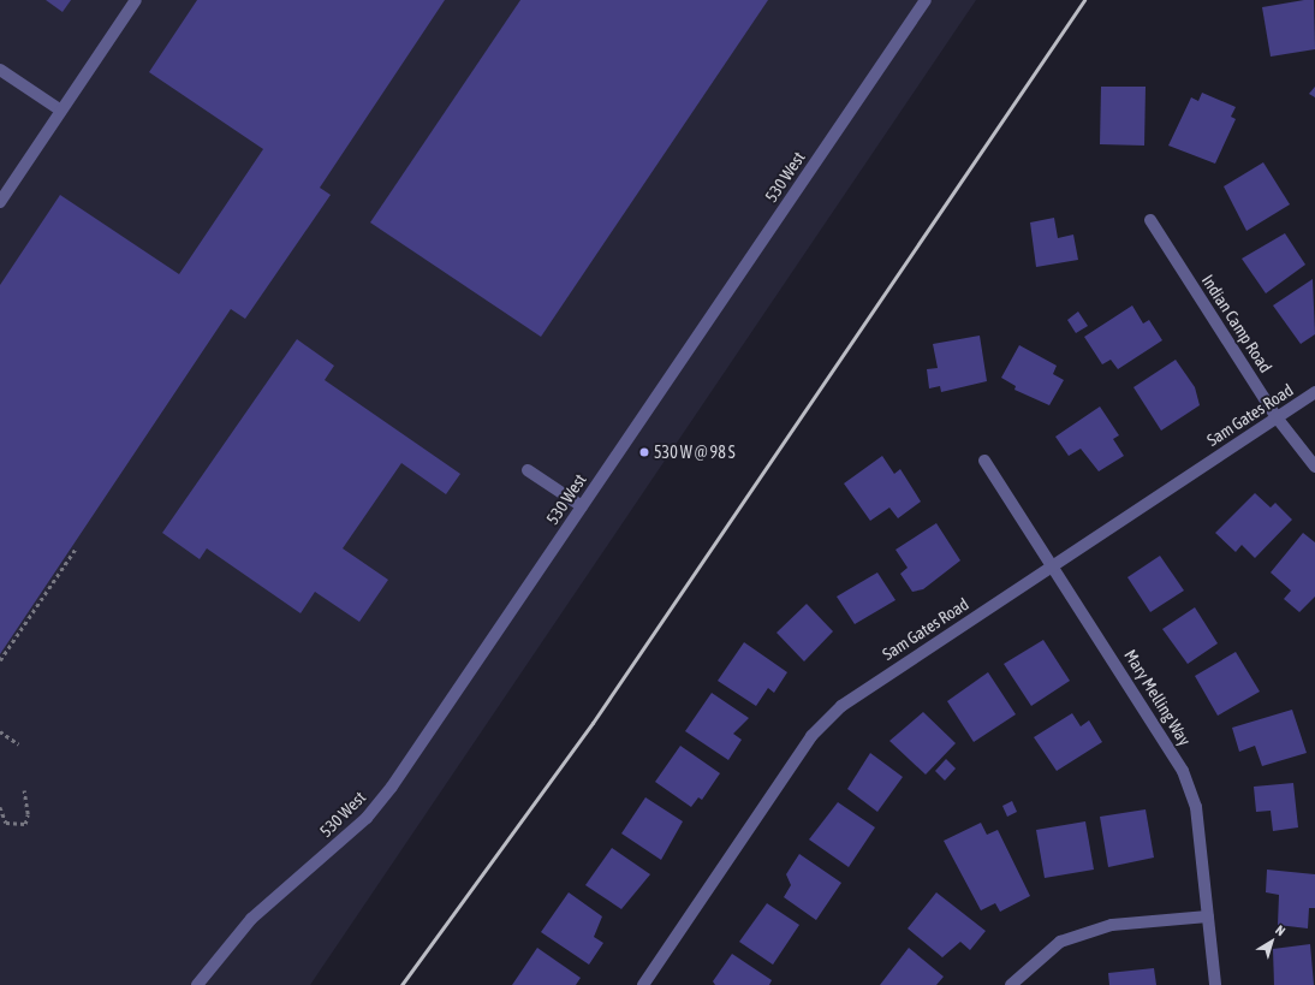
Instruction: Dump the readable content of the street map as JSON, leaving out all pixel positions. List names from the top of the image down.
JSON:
{
  "streets": {
    "street": [
      "530 West",
      "Indian Camp Road",
      "Sam Gates Road",
      "Mary Melling Way"
    ]
  },
  "crossings": [
    ["Indian Camp Road", "Sam Gates Road"],
    ["Sam Gates Road", "Mary Melling Way"]
  ],
  "places": ["530 W @ 98 S"],
  "north": "top right"
}
